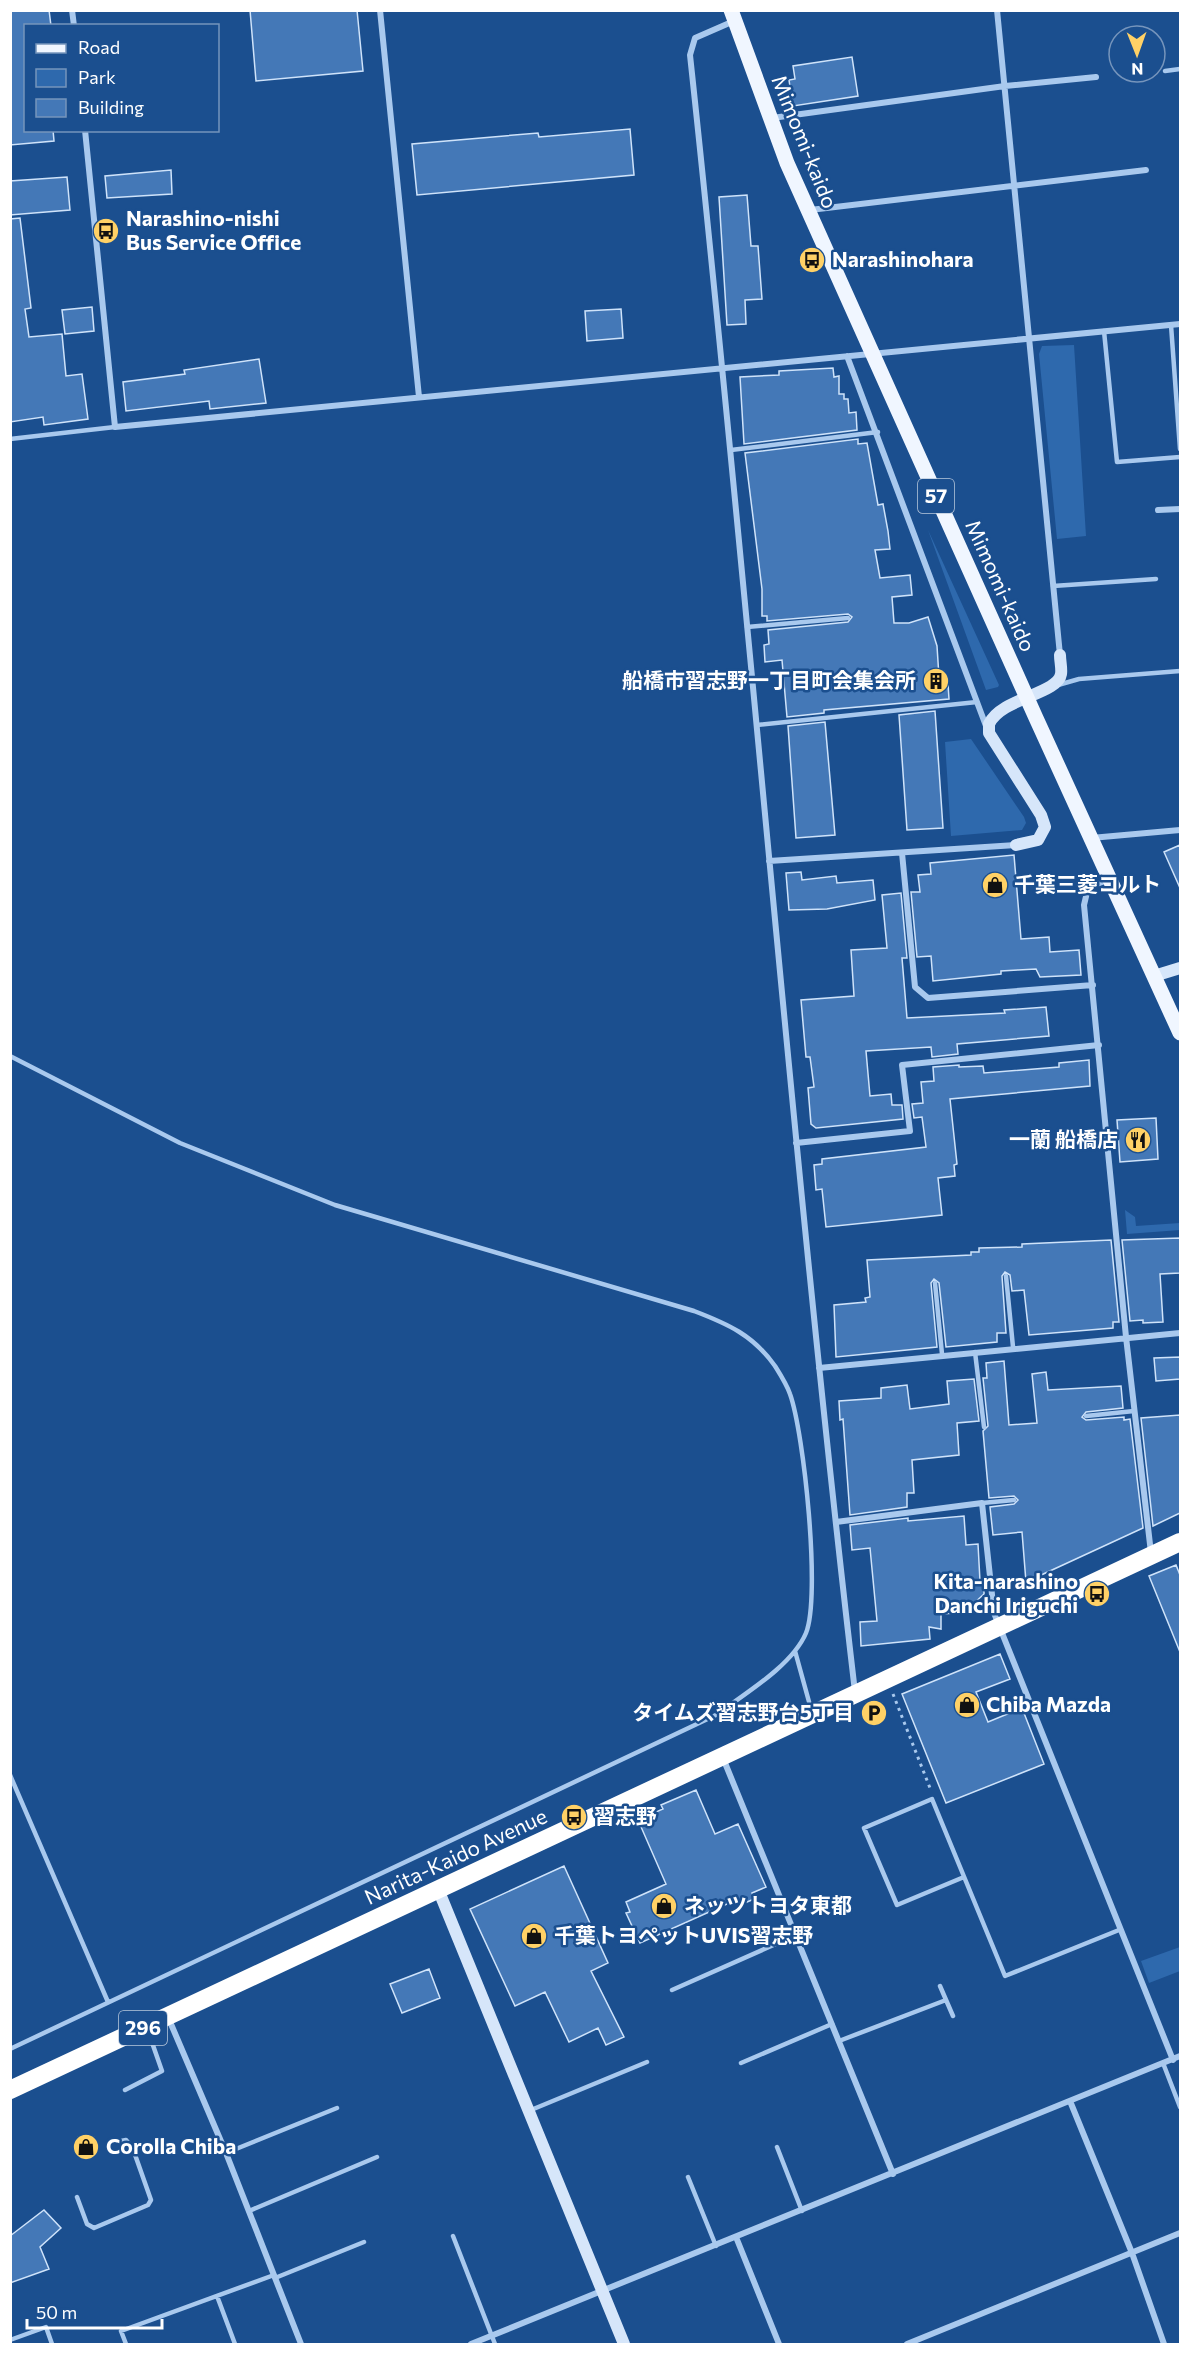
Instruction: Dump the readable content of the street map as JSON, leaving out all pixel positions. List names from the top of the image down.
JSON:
{
  "streets": {
    "highway": ["Narita-Kaido Avenue", "296"],
    "main road": ["Mimomi-kaido", "57"]
  },
  "places": {
    "bus stop": [
      "Narashino-nishi Bus Service Office",
      "Narashinohara",
      "Kita-narashino Danchi Iriguchi",
      "習志野"
    ],
    "building": ["船橋市習志野一丁目町会集会所"],
    "shop": [
      "千葉三菱コルト",
      "Chiba Mazda",
      "ネッツトヨタ東都",
      "千葉トヨペットUVIS習志野",
      "Corolla Chiba"
    ],
    "restaurant": ["一蘭 船橋店"],
    "parking": ["タイムズ習志野台5丁目"]
  },
  "legend": ["Road", "Park", "Building"],
  "scale_bar": "50 m",
  "north": "bottom"
}
